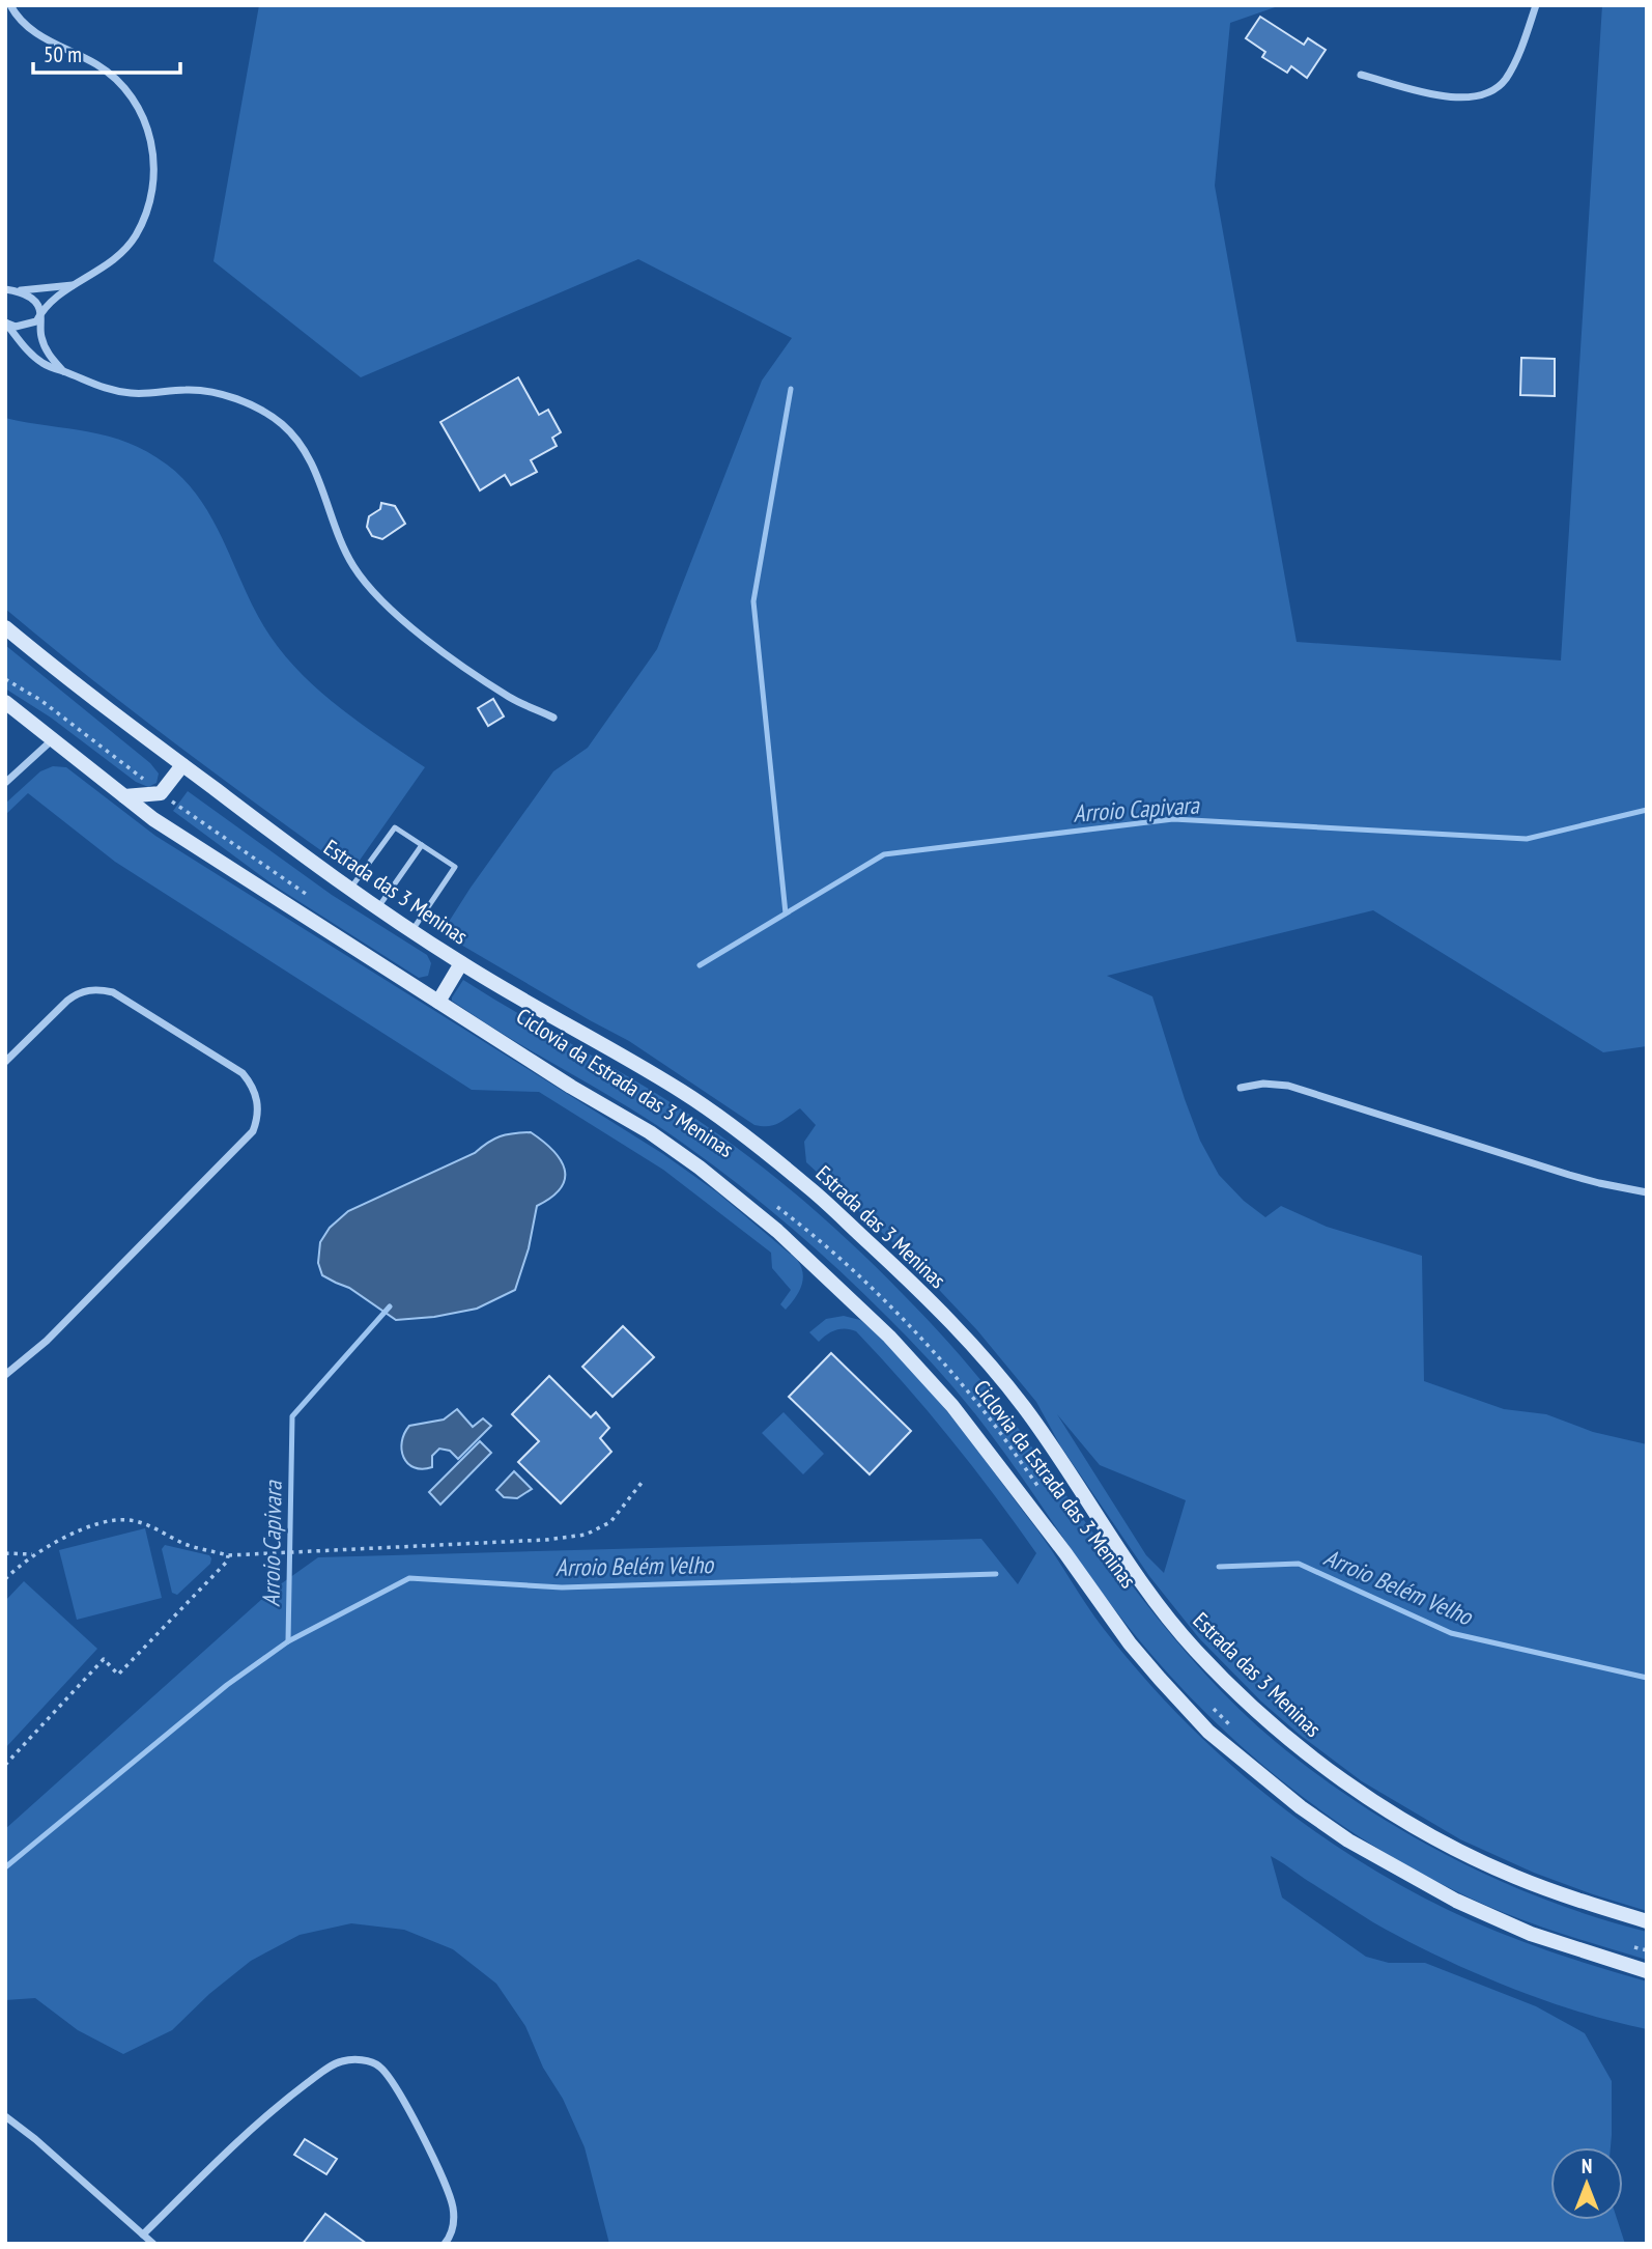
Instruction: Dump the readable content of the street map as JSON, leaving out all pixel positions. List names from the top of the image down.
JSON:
{
  "streets": {
    "main road": ["Estrada das 3 Meninas"],
    "path": ["Ciclovia da Estrada das 3 Meninas"]
  },
  "water": ["Arroio Capivara", "Arroio Belém Velho"],
  "scale_bar": "50 m",
  "north": "top"
}
